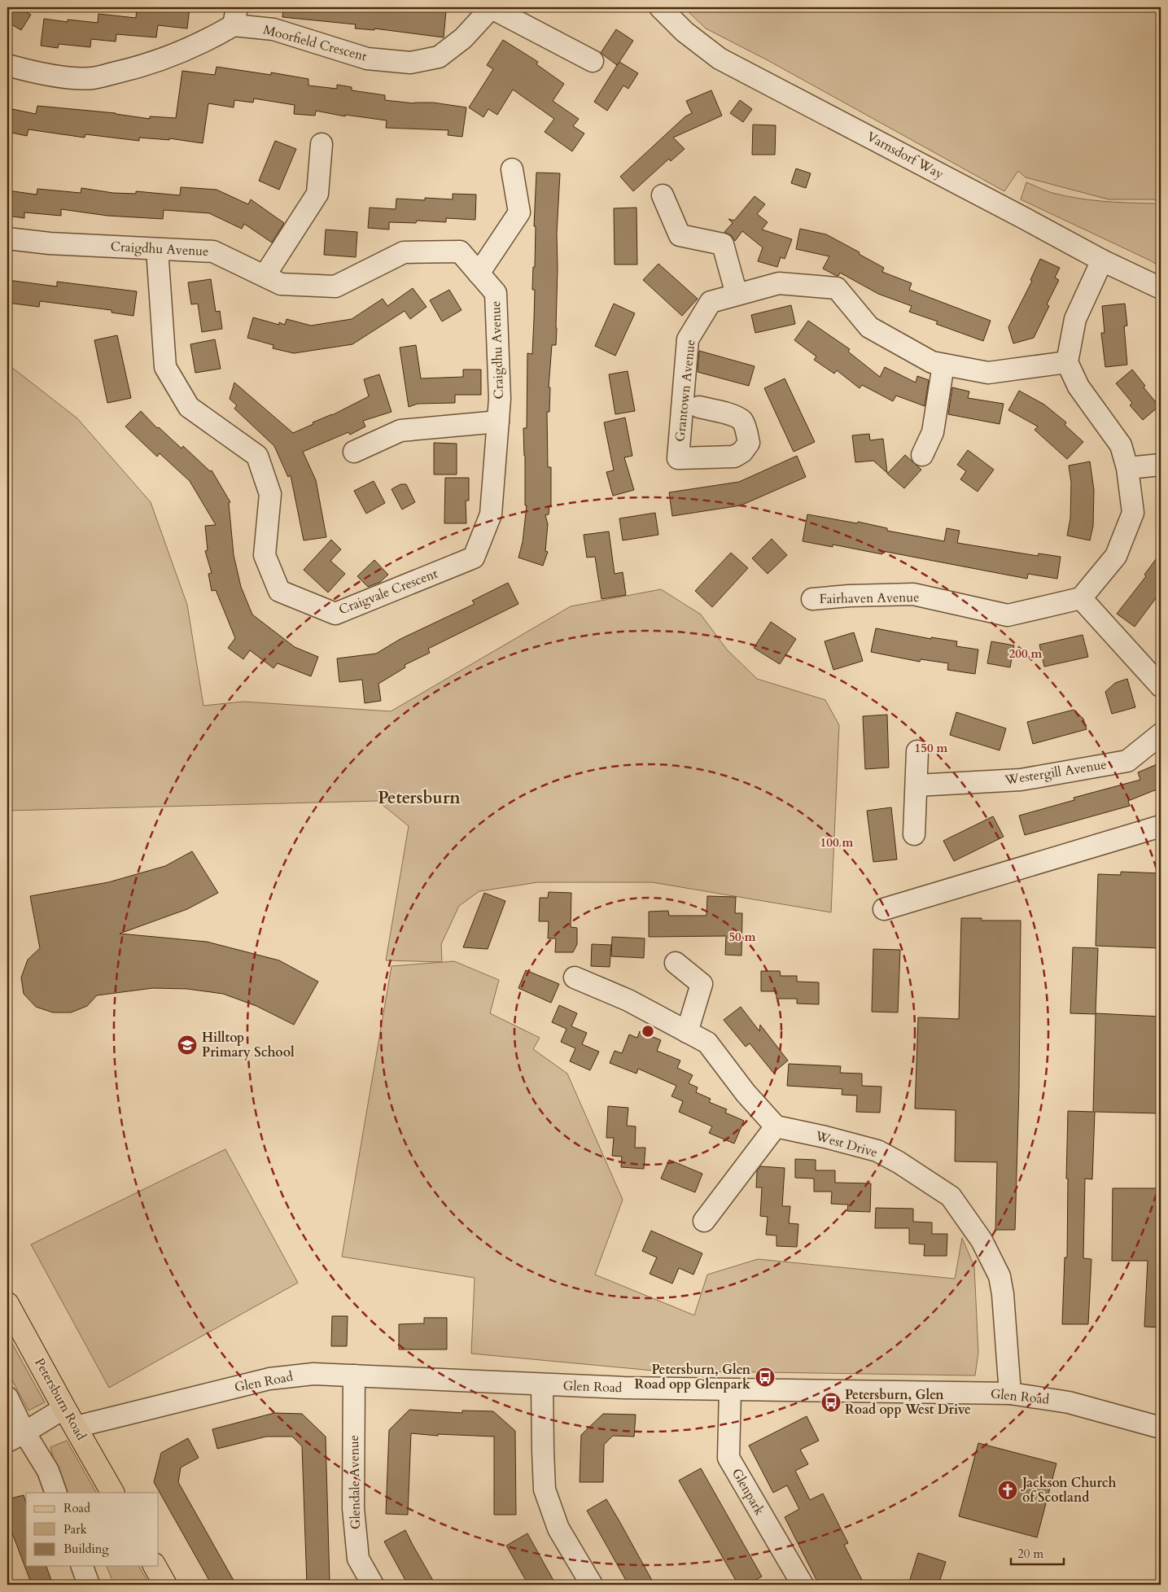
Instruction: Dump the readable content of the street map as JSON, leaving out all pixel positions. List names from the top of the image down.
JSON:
{
  "streets": {
    "main road": ["Petersburn Road"],
    "street": [
      "Moorfield Crescent",
      "Varnsdorf Way",
      "Craigdhu Avenue",
      "Grantown Avenue",
      "Craigvale Crescent",
      "Fairhaven Avenue",
      "Westergill Avenue",
      "West Drive",
      "Glen Road",
      "Glendale Avenue",
      "Glenpark"
    ]
  },
  "crossings": [
    ["Craigdhu Avenue", "Craigvale Crescent"],
    ["West Drive", "Glen Road"],
    ["Glen Road", "Petersburn Road"],
    ["Glen Road", "Glendale Avenue"],
    ["Glen Road", "Glenpark"]
  ],
  "districts": ["Petersburn"],
  "places": {
    "school or university": ["Hilltop Primary School"],
    "bus stop": ["Petersburn, Glen Road opp Glenpark", "Petersburn, Glen Road opp West Drive"],
    "church": ["Jackson Church of Scotland"]
  },
  "legend": ["Road", "Park", "Building"],
  "scale_bar": "20 m",
  "rings": [
    "200 m",
    "150 m",
    "100 m",
    "50 m"
  ]
}
